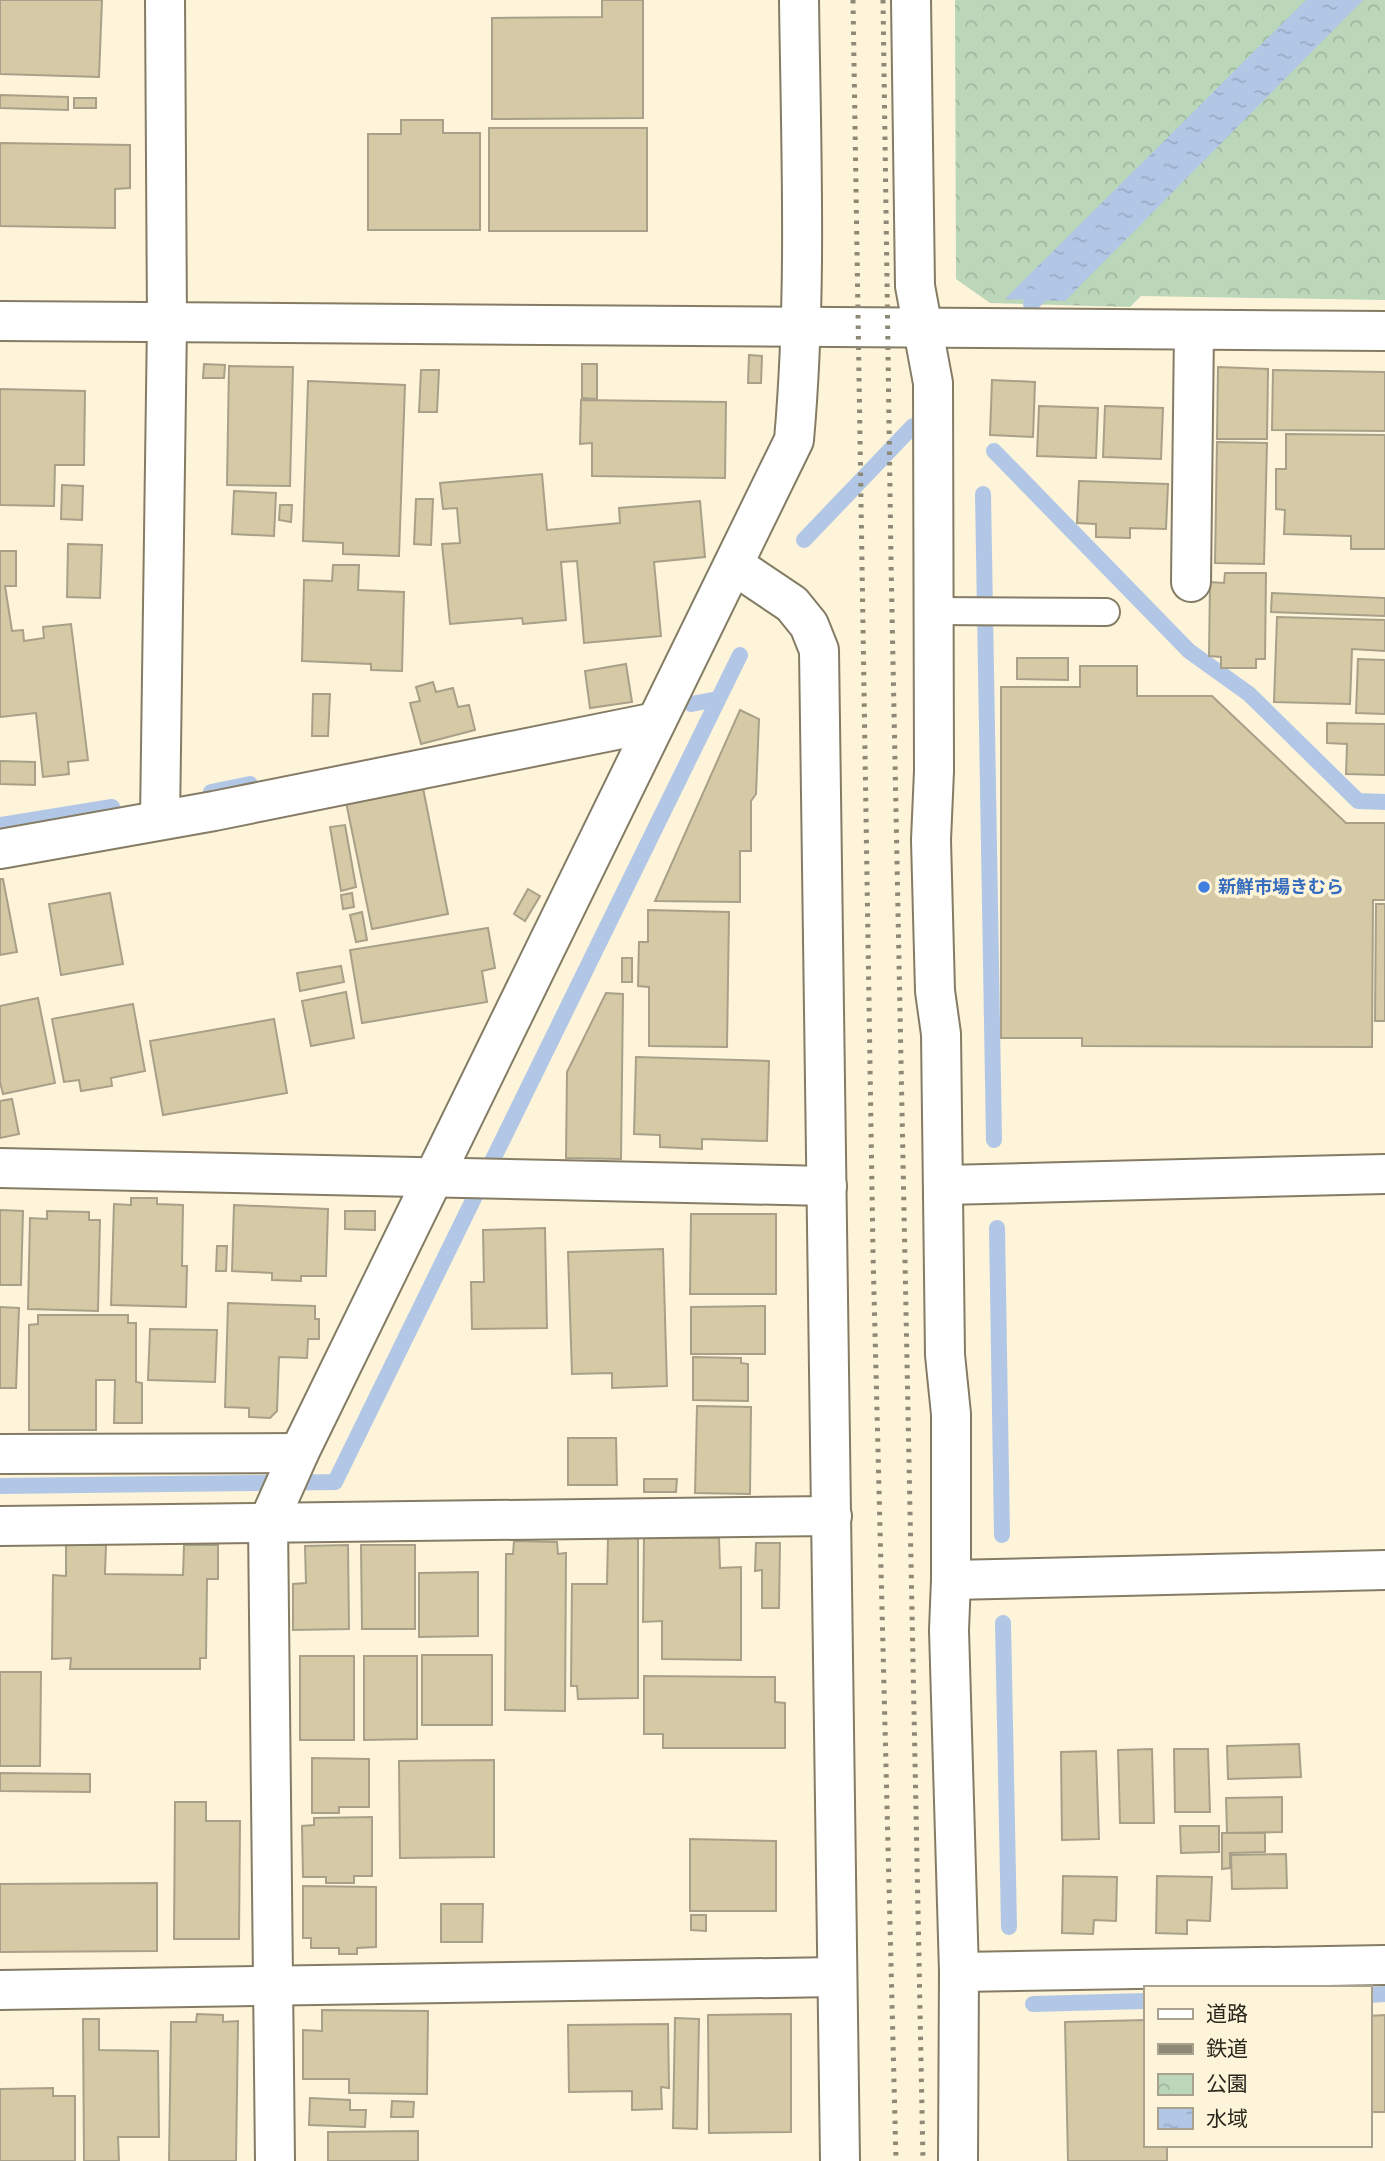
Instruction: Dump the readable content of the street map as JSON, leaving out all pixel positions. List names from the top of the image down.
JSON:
{
  "places": ["新鮮市場きむら"],
  "legend": [
    "道路",
    "鉄道",
    "公園",
    "水域"
  ]
}
